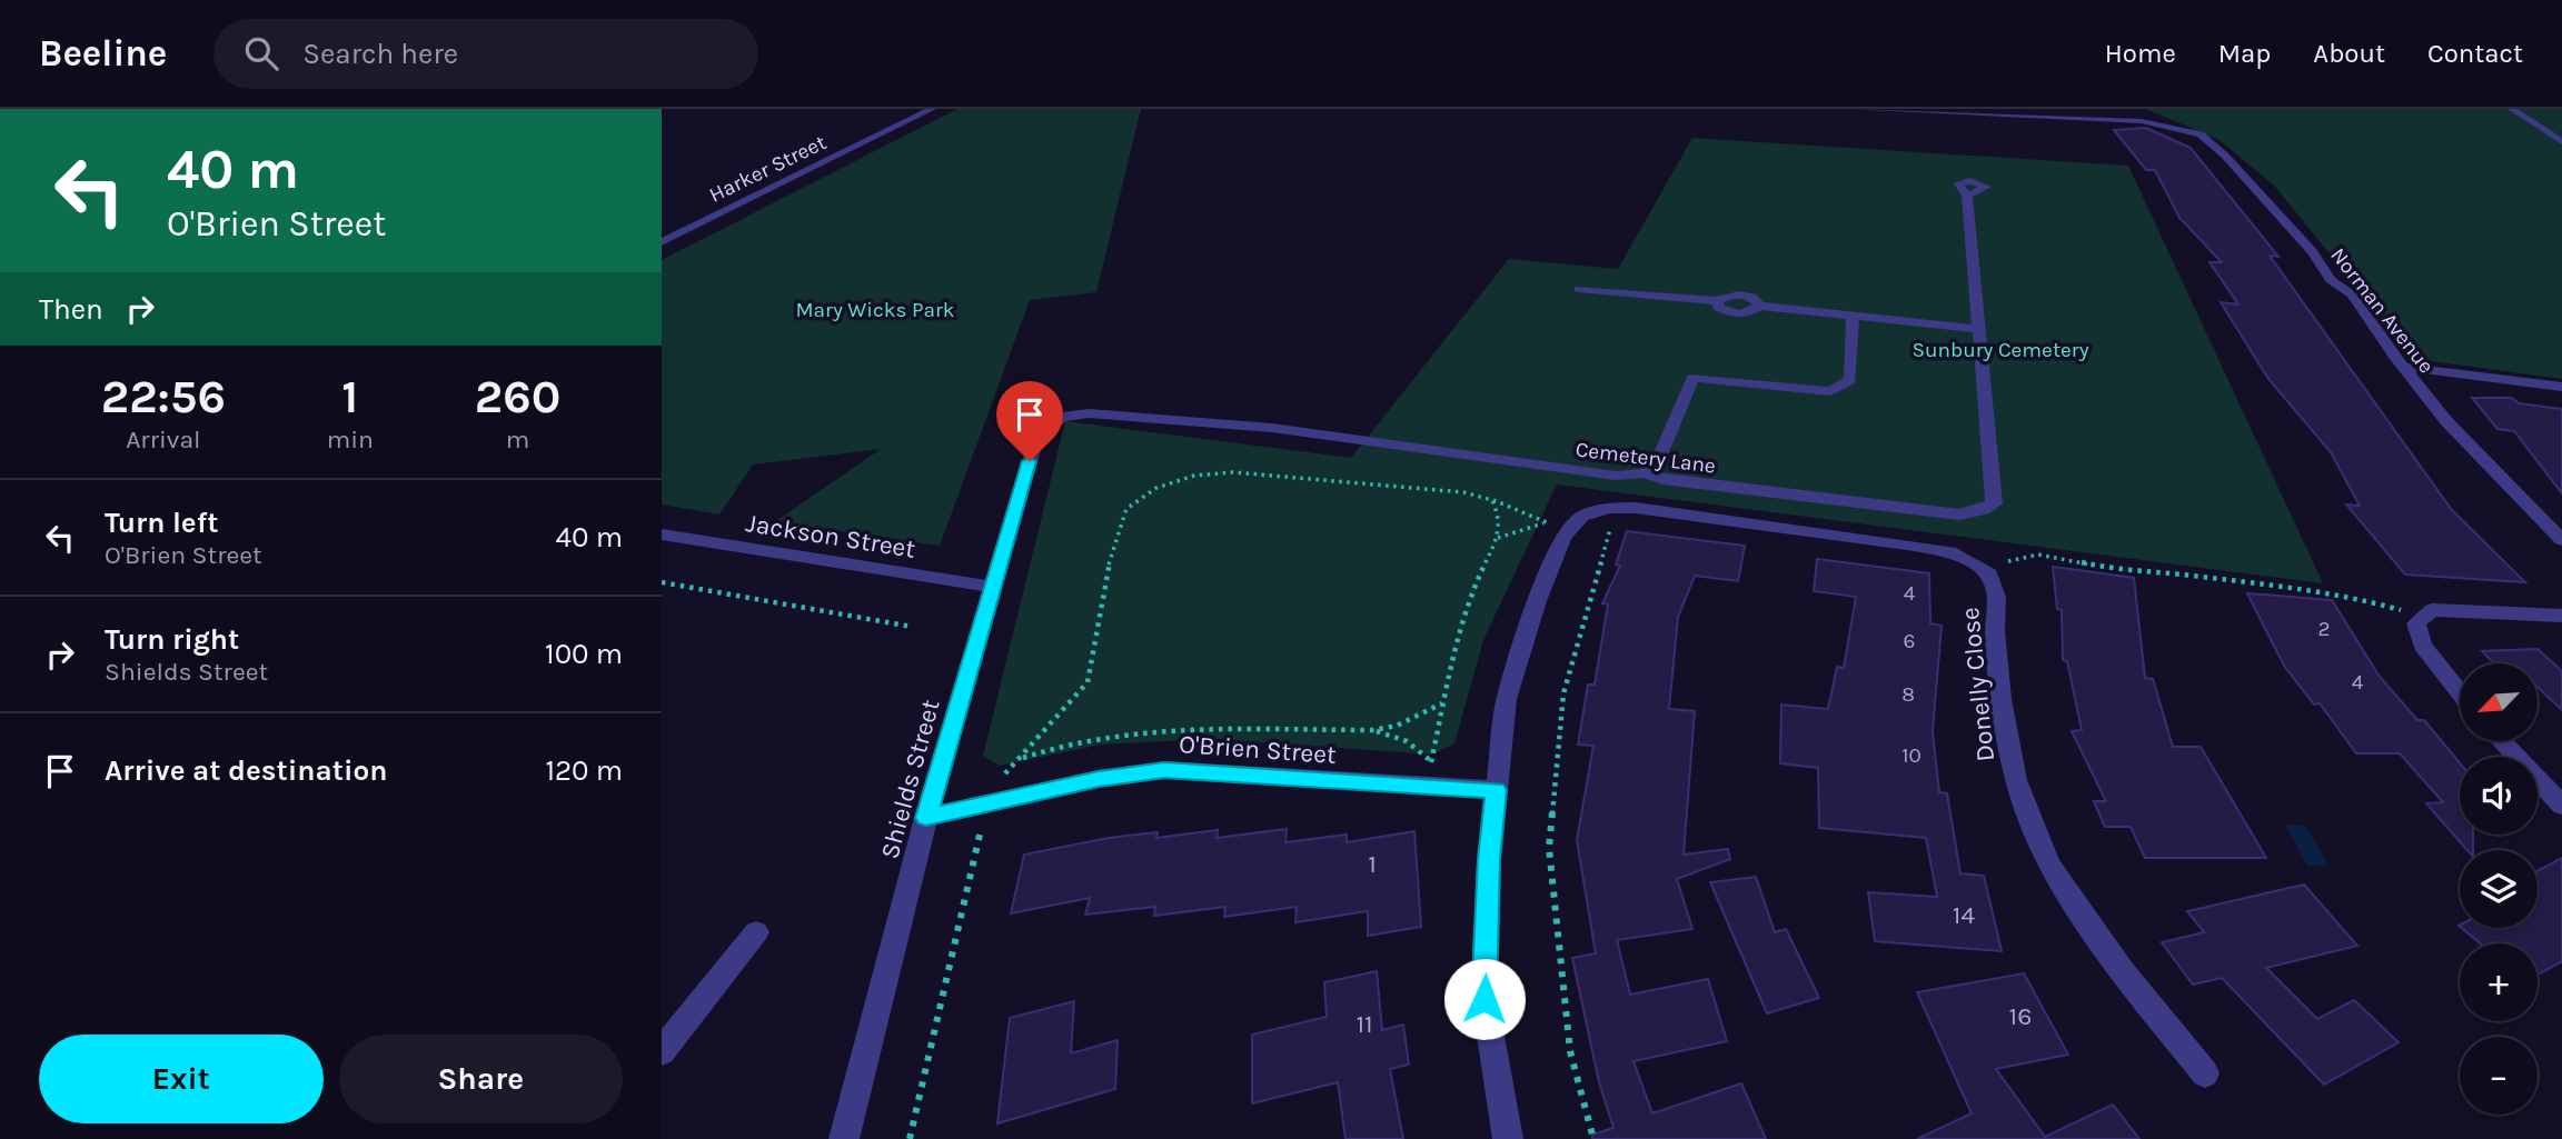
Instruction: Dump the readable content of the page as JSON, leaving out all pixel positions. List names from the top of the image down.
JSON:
{
  "streets": {
    "street": [
      "Harker Street",
      "Norman Avenue",
      "Cemetery Lane",
      "Jackson Street",
      "Donelly Close",
      "O'Brien Street",
      "Shields Street"
    ]
  },
  "crossings": [
    ["Cemetery Lane", "Shields Street"],
    ["Jackson Street", "Shields Street"],
    ["O'Brien Street", "Shields Street"]
  ],
  "parks": ["Mary Wicks Park", "Sunbury Cemetery"],
  "house_numbers": [
    "4",
    "2",
    "6",
    "4",
    "8",
    "10",
    "1",
    "14",
    "16",
    "11"
  ],
  "north": "bottom left",
  "page": {
    "header": "Beeline",
    "search": "Search here",
    "nav": [
      "Home",
      "Map",
      "About",
      "Contact"
    ],
    "turn": ["40 m", "O'Brien Street"],
    "then": "Then",
    "eta": [
      "22:56",
      "Arrival",
      "1",
      "min",
      "260",
      "m"
    ],
    "list": [
      {
        "name": "Turn left",
        "note": "O'Brien Street",
        "value": "40 m"
      },
      {
        "name": "Turn right",
        "note": "Shields Street",
        "value": "100 m"
      },
      {
        "name": "Arrive at destination",
        "value": "120 m"
      }
    ],
    "map_buttons": ["+", "−"],
    "buttons": ["Exit", "Share"]
  }
}
